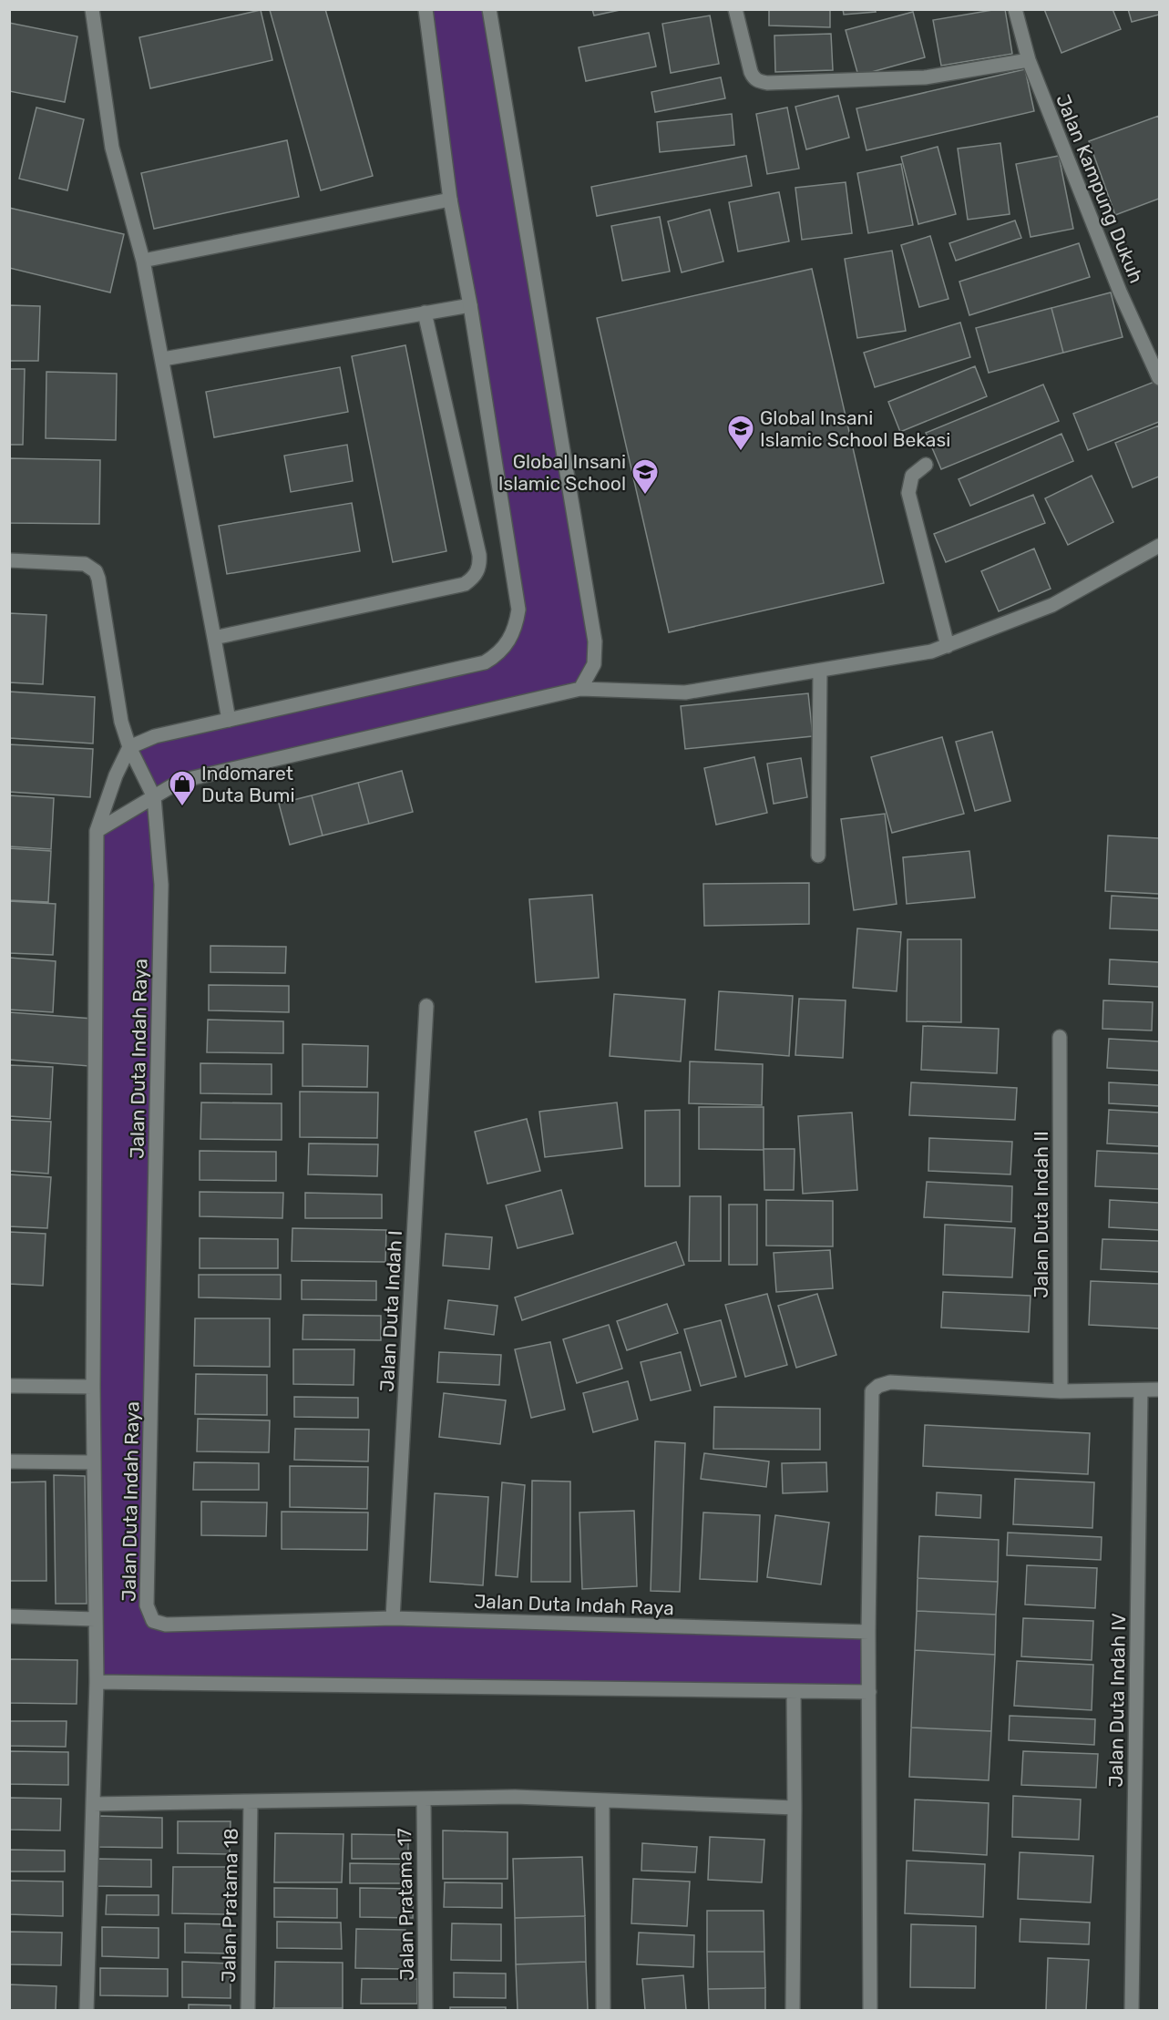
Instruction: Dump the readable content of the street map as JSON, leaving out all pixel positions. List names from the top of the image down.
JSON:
{
  "streets": {
    "street": [
      "Jalan Kampung Dukuh",
      "Jalan Duta Indah Raya",
      "Jalan Duta Indah II",
      "Jalan Duta Indah I",
      "Jalan Duta Indah IV",
      "Jalan Pratama 17",
      "Jalan Pratama 18"
    ]
  },
  "crossings": [
    ["Jalan Duta Indah Raya", "Jalan Duta Indah I"]
  ],
  "places": {
    "school or university": ["Global Insani Islamic School Bekasi", "Global Insani Islamic School"],
    "shop": ["Indomaret Duta Bumi"]
  }
}
